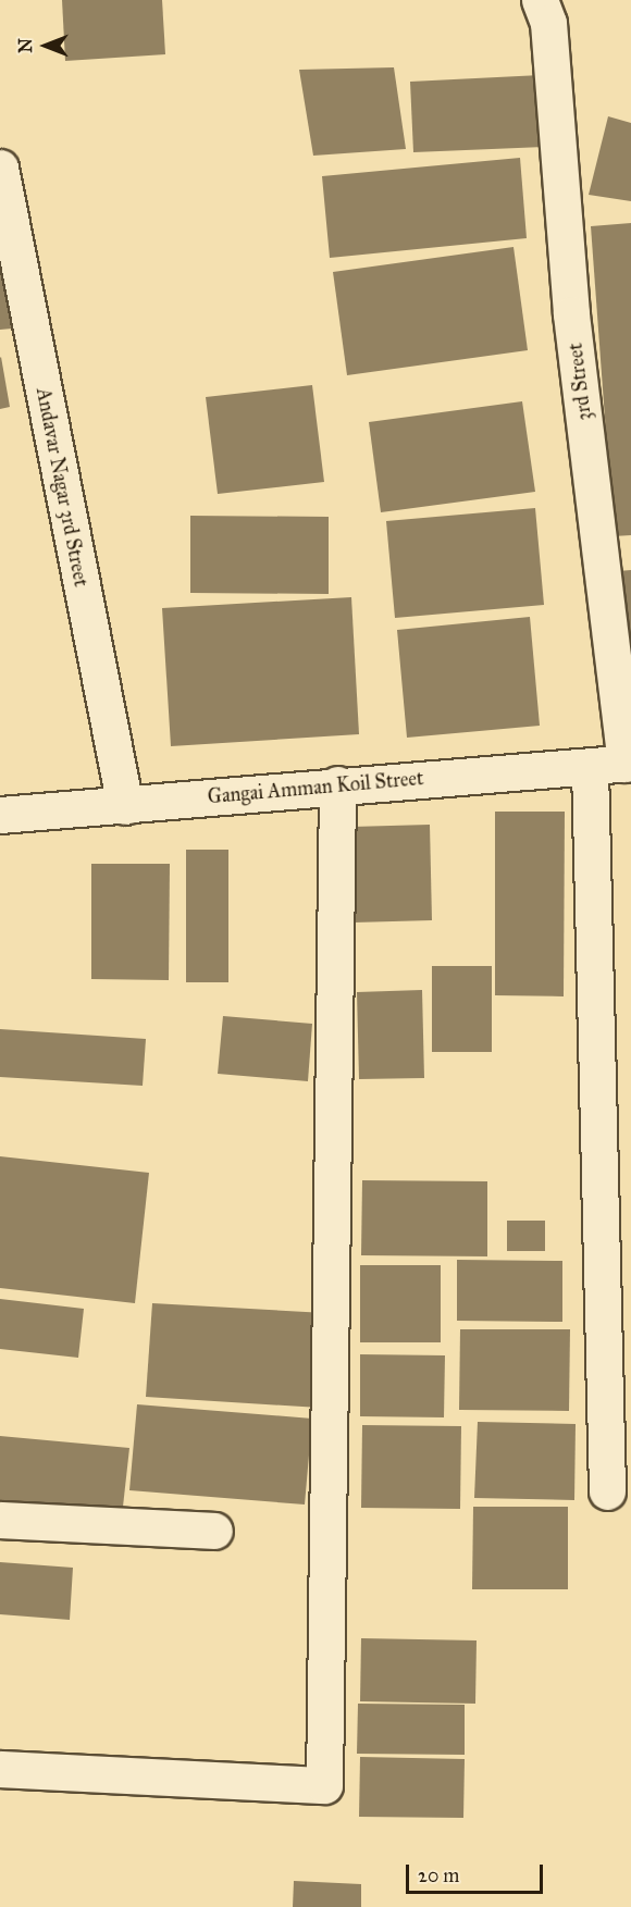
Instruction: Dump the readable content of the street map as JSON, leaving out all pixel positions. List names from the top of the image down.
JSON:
{
  "streets": {
    "street": ["3rd Street", "Andavar Nagar 3rd Street", "Gangai Amman Koil Street"]
  },
  "crossings": [
    ["3rd Street", "Gangai Amman Koil Street"],
    ["Andavar Nagar 3rd Street", "Gangai Amman Koil Street"]
  ],
  "scale_bar": "20 m",
  "north": "left"
}
